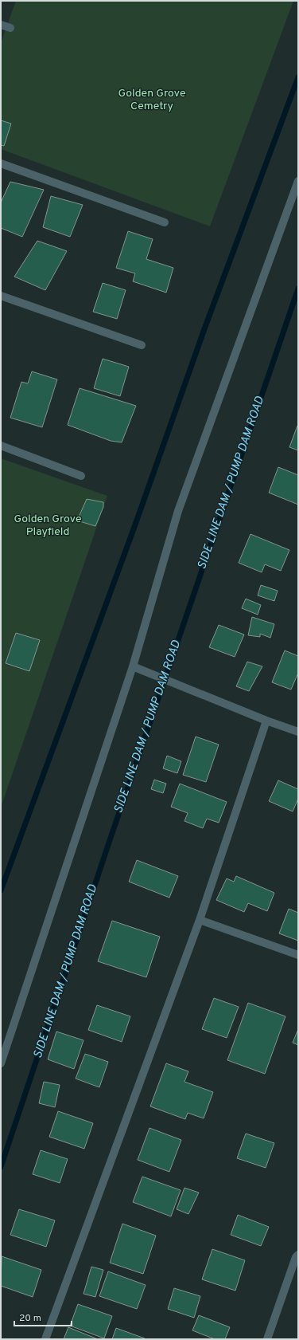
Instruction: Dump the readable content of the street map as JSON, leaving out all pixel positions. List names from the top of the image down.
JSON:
{
  "water": ["SIDE LINE DAM / PUMP DAM ROAD"],
  "parks": ["Golden Grove Cemetry", "Golden Grove Playfield"],
  "scale_bar": "20 m"
}
